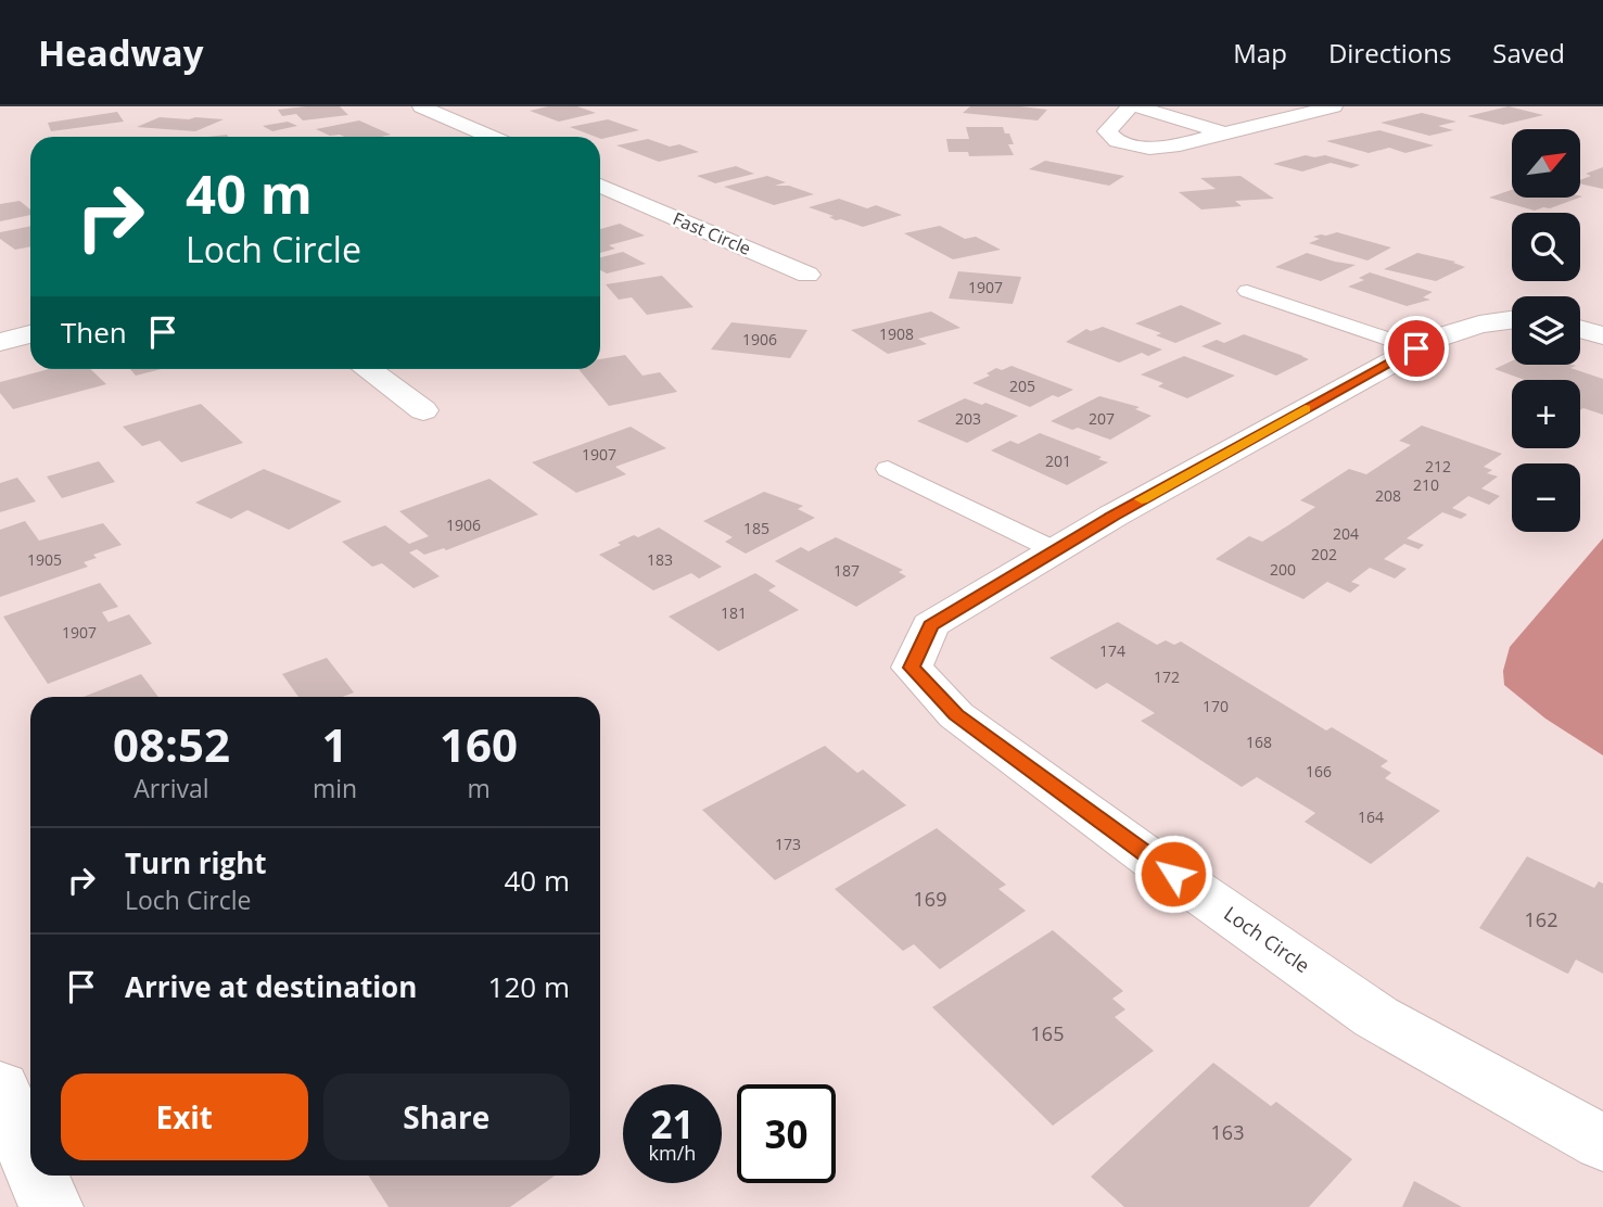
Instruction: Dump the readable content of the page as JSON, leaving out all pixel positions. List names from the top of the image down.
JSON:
{
  "streets": {
    "street": ["Fast Circle", "Loch Circle"]
  },
  "house_numbers": [
    "1907",
    "1908",
    "1906",
    "205",
    "203",
    "207",
    "1907",
    "201",
    "212",
    "210",
    "208",
    "1906",
    "185",
    "204",
    "202",
    "1905",
    "183",
    "200",
    "187",
    "181",
    "1907",
    "174",
    "172",
    "170",
    "168",
    "166",
    "164",
    "173",
    "169",
    "162",
    "165",
    "163"
  ],
  "north": "top right",
  "page": {
    "header": "Headway",
    "nav": ["Map", "Directions", "Saved"],
    "map_buttons": ["+", "−"],
    "turn": ["40 m", "Loch Circle"],
    "then": "Then",
    "eta": [
      "08:52",
      "Arrival",
      "1",
      "min",
      "160",
      "m"
    ],
    "list": [
      {
        "name": "Turn right",
        "note": "Loch Circle",
        "value": "40 m"
      },
      {
        "name": "Arrive at destination",
        "value": "120 m"
      }
    ],
    "buttons": ["Exit", "Share"],
    "speed": "21 km/h",
    "limit": "30"
  }
}
